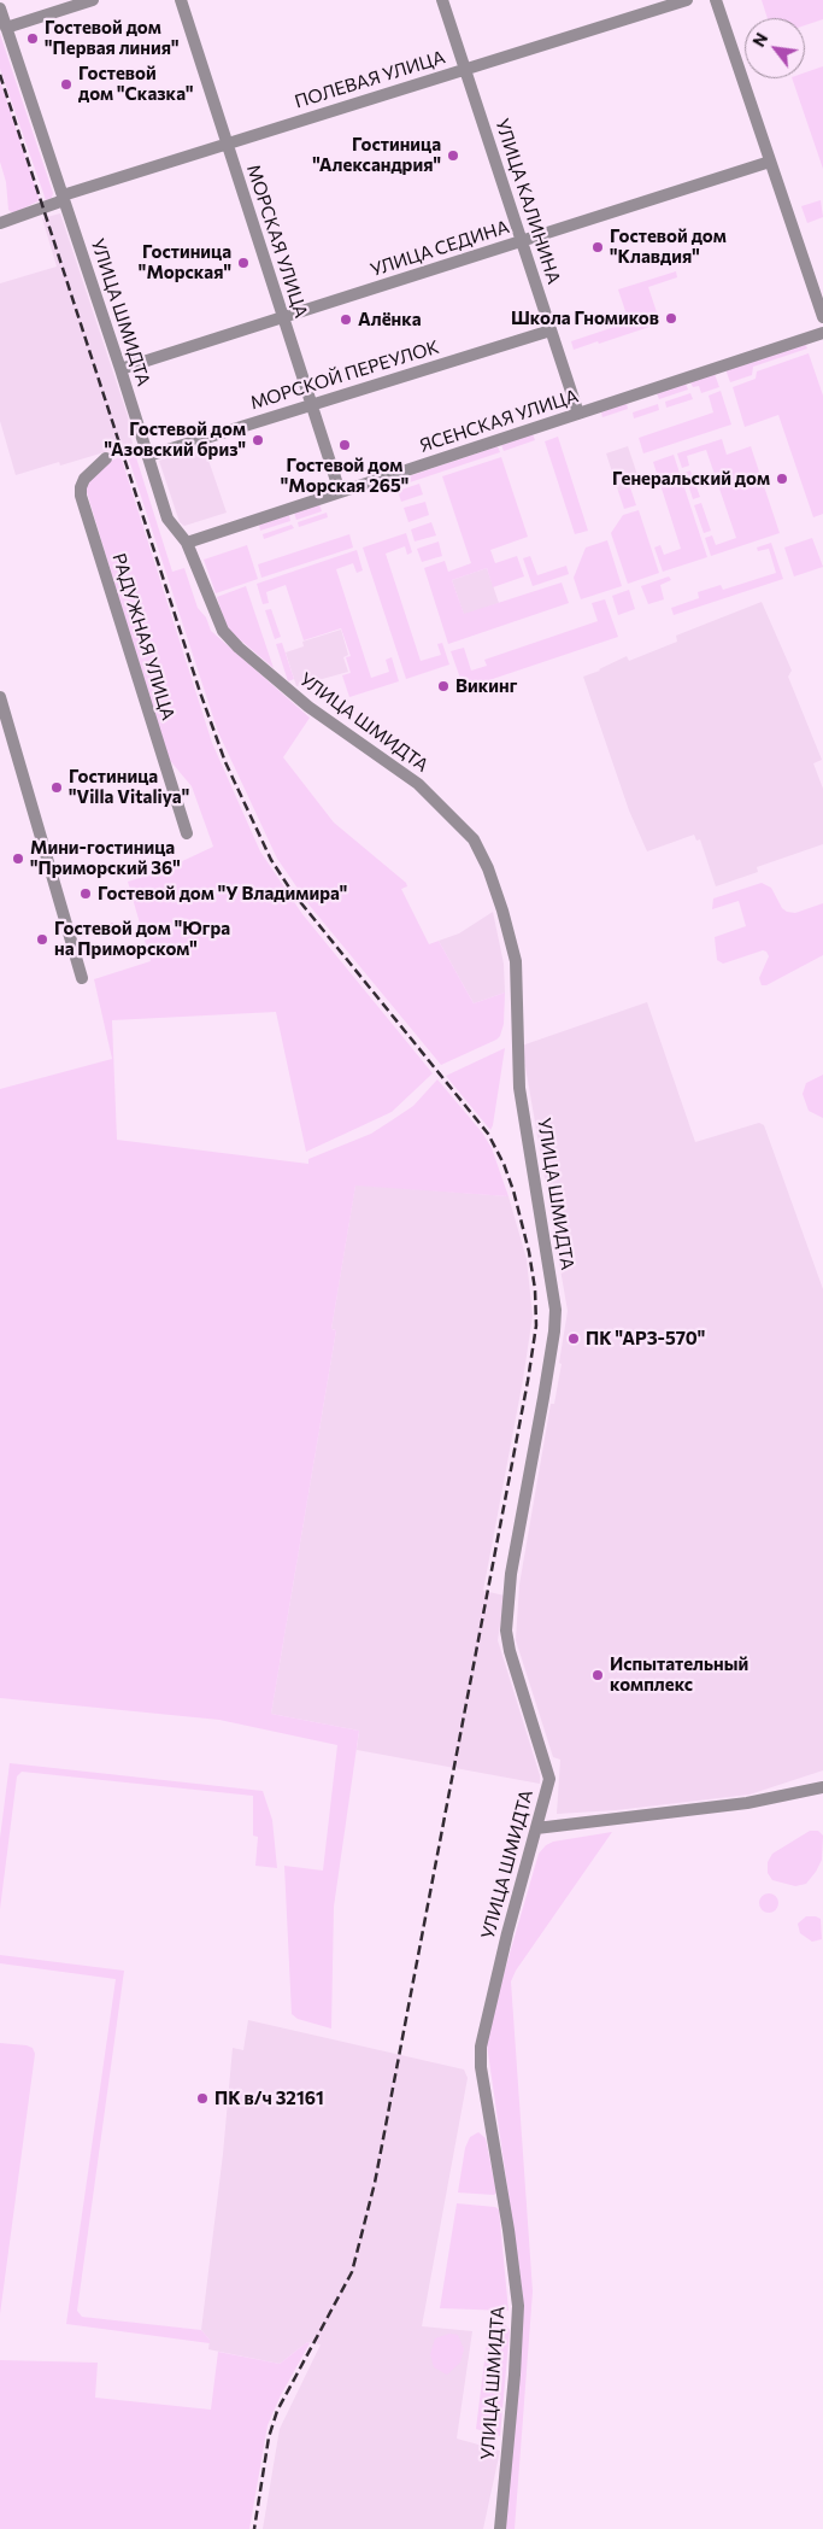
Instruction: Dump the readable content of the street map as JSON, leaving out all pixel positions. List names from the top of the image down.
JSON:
{
  "streets": {
    "street": [
      "ПОЛЕВАЯ УЛИЦА",
      "УЛИЦА КАЛИНИНА",
      "МОРСКАЯ УЛИЦА",
      "УЛИЦА СЕДИНА",
      "УЛИЦА ШМИДТА",
      "МОРСКОЙ ПЕРЕУЛОК",
      "ЯСЕНСКАЯ УЛИЦА",
      "РАДУЖНАЯ УЛИЦА"
    ]
  },
  "crossings": [
    ["ПОЛЕВАЯ УЛИЦА", "УЛИЦА КАЛИНИНА"],
    ["ПОЛЕВАЯ УЛИЦА", "МОРСКАЯ УЛИЦА"],
    ["ПОЛЕВАЯ УЛИЦА", "УЛИЦА ШМИДТА"],
    ["УЛИЦА КАЛИНИНА", "УЛИЦА СЕДИНА"],
    ["УЛИЦА КАЛИНИНА", "МОРСКОЙ ПЕРЕУЛОК"],
    ["УЛИЦА КАЛИНИНА", "ЯСЕНСКАЯ УЛИЦА"],
    ["МОРСКАЯ УЛИЦА", "УЛИЦА СЕДИНА"],
    ["МОРСКАЯ УЛИЦА", "МОРСКОЙ ПЕРЕУЛОК"],
    ["МОРСКАЯ УЛИЦА", "ЯСЕНСКАЯ УЛИЦА"],
    ["УЛИЦА СЕДИНА", "УЛИЦА ШМИДТА"],
    ["УЛИЦА ШМИДТА", "МОРСКОЙ ПЕРЕУЛОК"],
    ["УЛИЦА ШМИДТА", "ЯСЕНСКАЯ УЛИЦА"]
  ],
  "places": [
    "Гостевой дом \"Первая линия\"",
    "Гостевой дом \"Сказка\"",
    "Гостиница \"Александрия\"",
    "Гостевой дом \"Клавдия\"",
    "Гостиница \"Морская\"",
    "Школа Гномиков",
    "Алёнка",
    "Гостевой дом \"Азовский бриз\"",
    "Гостевой дом \"Морская 265\"",
    "Генеральский дом",
    "Викинг",
    "Гостиница \"Villa Vitaliya\"",
    "Мини-гостиница \"Приморский 36\"",
    "Гостевой дом \"У Владимира\"",
    "Гостевой дом \"Югра на Приморском\"",
    "ПК \"АРЗ-570\"",
    "Испытательный комплекс",
    "ПК в/ч 32161"
  ],
  "north": "top left"
}
